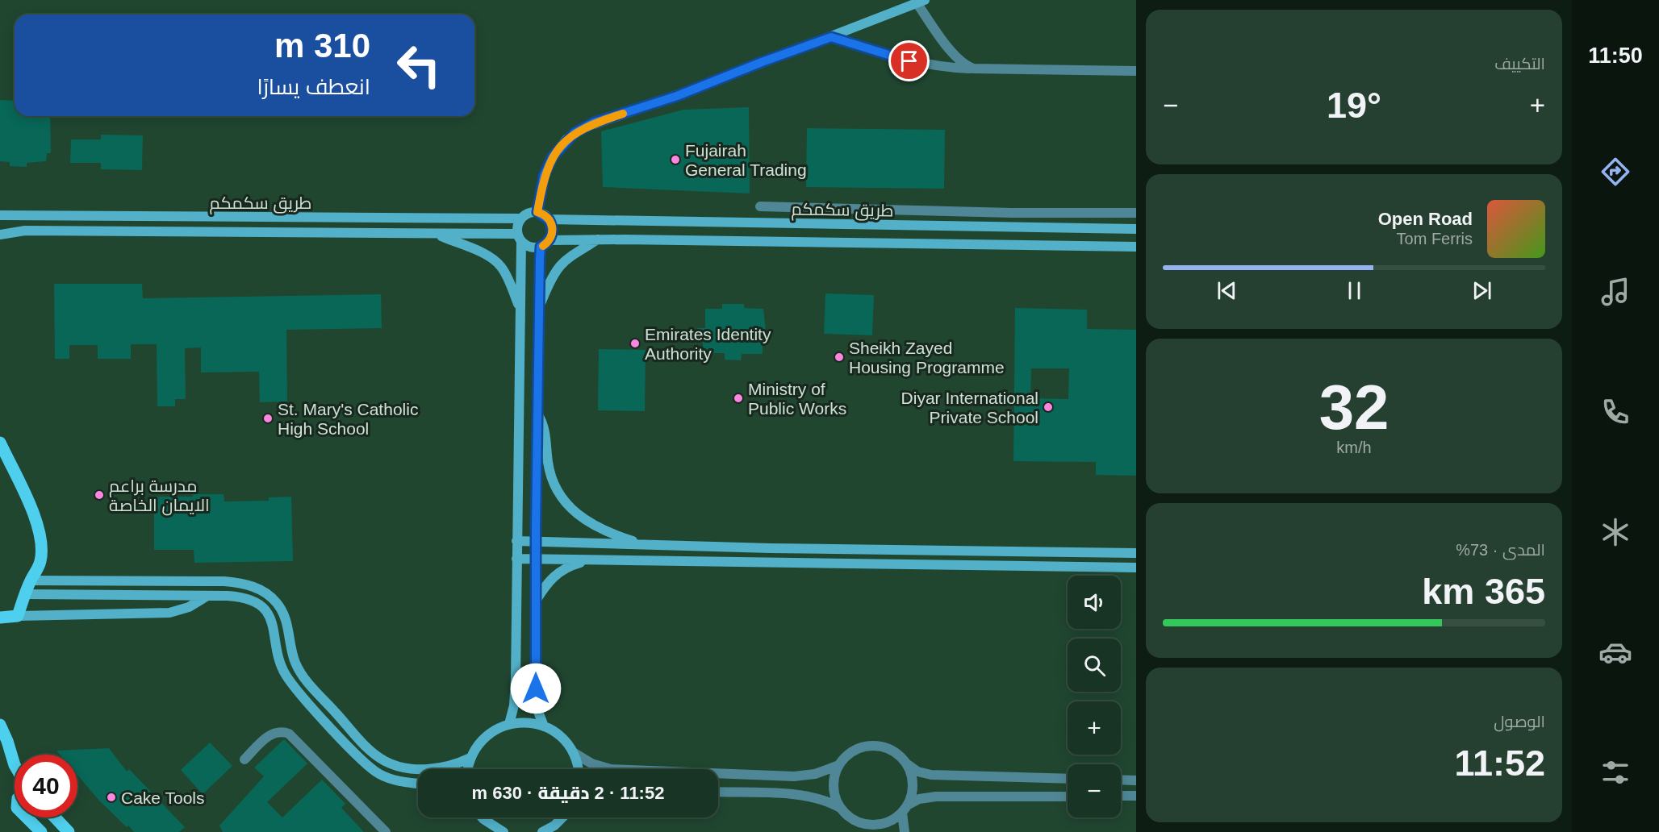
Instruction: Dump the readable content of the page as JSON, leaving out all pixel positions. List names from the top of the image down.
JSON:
{
  "streets": {
    "street": ["طريق سكمكم"]
  },
  "places": [
    "Fujairah General Trading",
    "Emirates Identity Authority",
    "Sheikh Zayed Housing Programme",
    "Ministry of Public Works",
    "Diyar International Private School",
    "St. Mary's Catholic High School",
    "مدرسة براعم الايمان الخاصة",
    "Cake Tools"
  ],
  "page": {
    "tabs": "11:50",
    "tile": [
      "التكييف",
      ["32", "km/h"],
      ["المدى · 73%", "365 km"],
      ["الوصول", "11:52"]
    ],
    "turn": ["310 m", "انعطف يسارًا"],
    "heat": ["−", "19°", "+"],
    "song": ["Open Road", "Tom Ferris"],
    "map_buttons": ["+", "−"],
    "limit": "40",
    "trip": "11:52 · 2 دقيقة · 630 m"
  }
}
